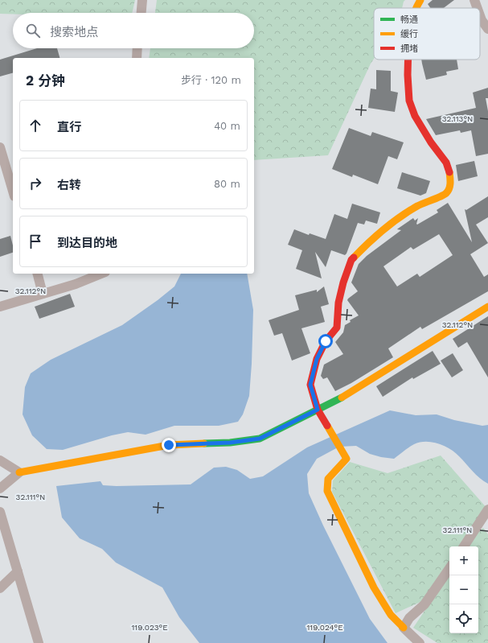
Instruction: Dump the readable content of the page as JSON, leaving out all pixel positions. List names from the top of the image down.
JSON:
{
  "legend": ["畅通", "缓行", "拥堵"],
  "page": {
    "search": "搜索地点",
    "heading": ["2 分钟", "步行 · 120 m"],
    "list": [
      ["直行", "40 m"],
      ["右转", "80 m"],
      "到达目的地"
    ],
    "map_buttons": ["+", "−"]
  },
  "coordinates": [
    "32.113°N",
    "32.112°N",
    "32.111°N",
    "119.023°E",
    "119.024°E"
  ]
}
